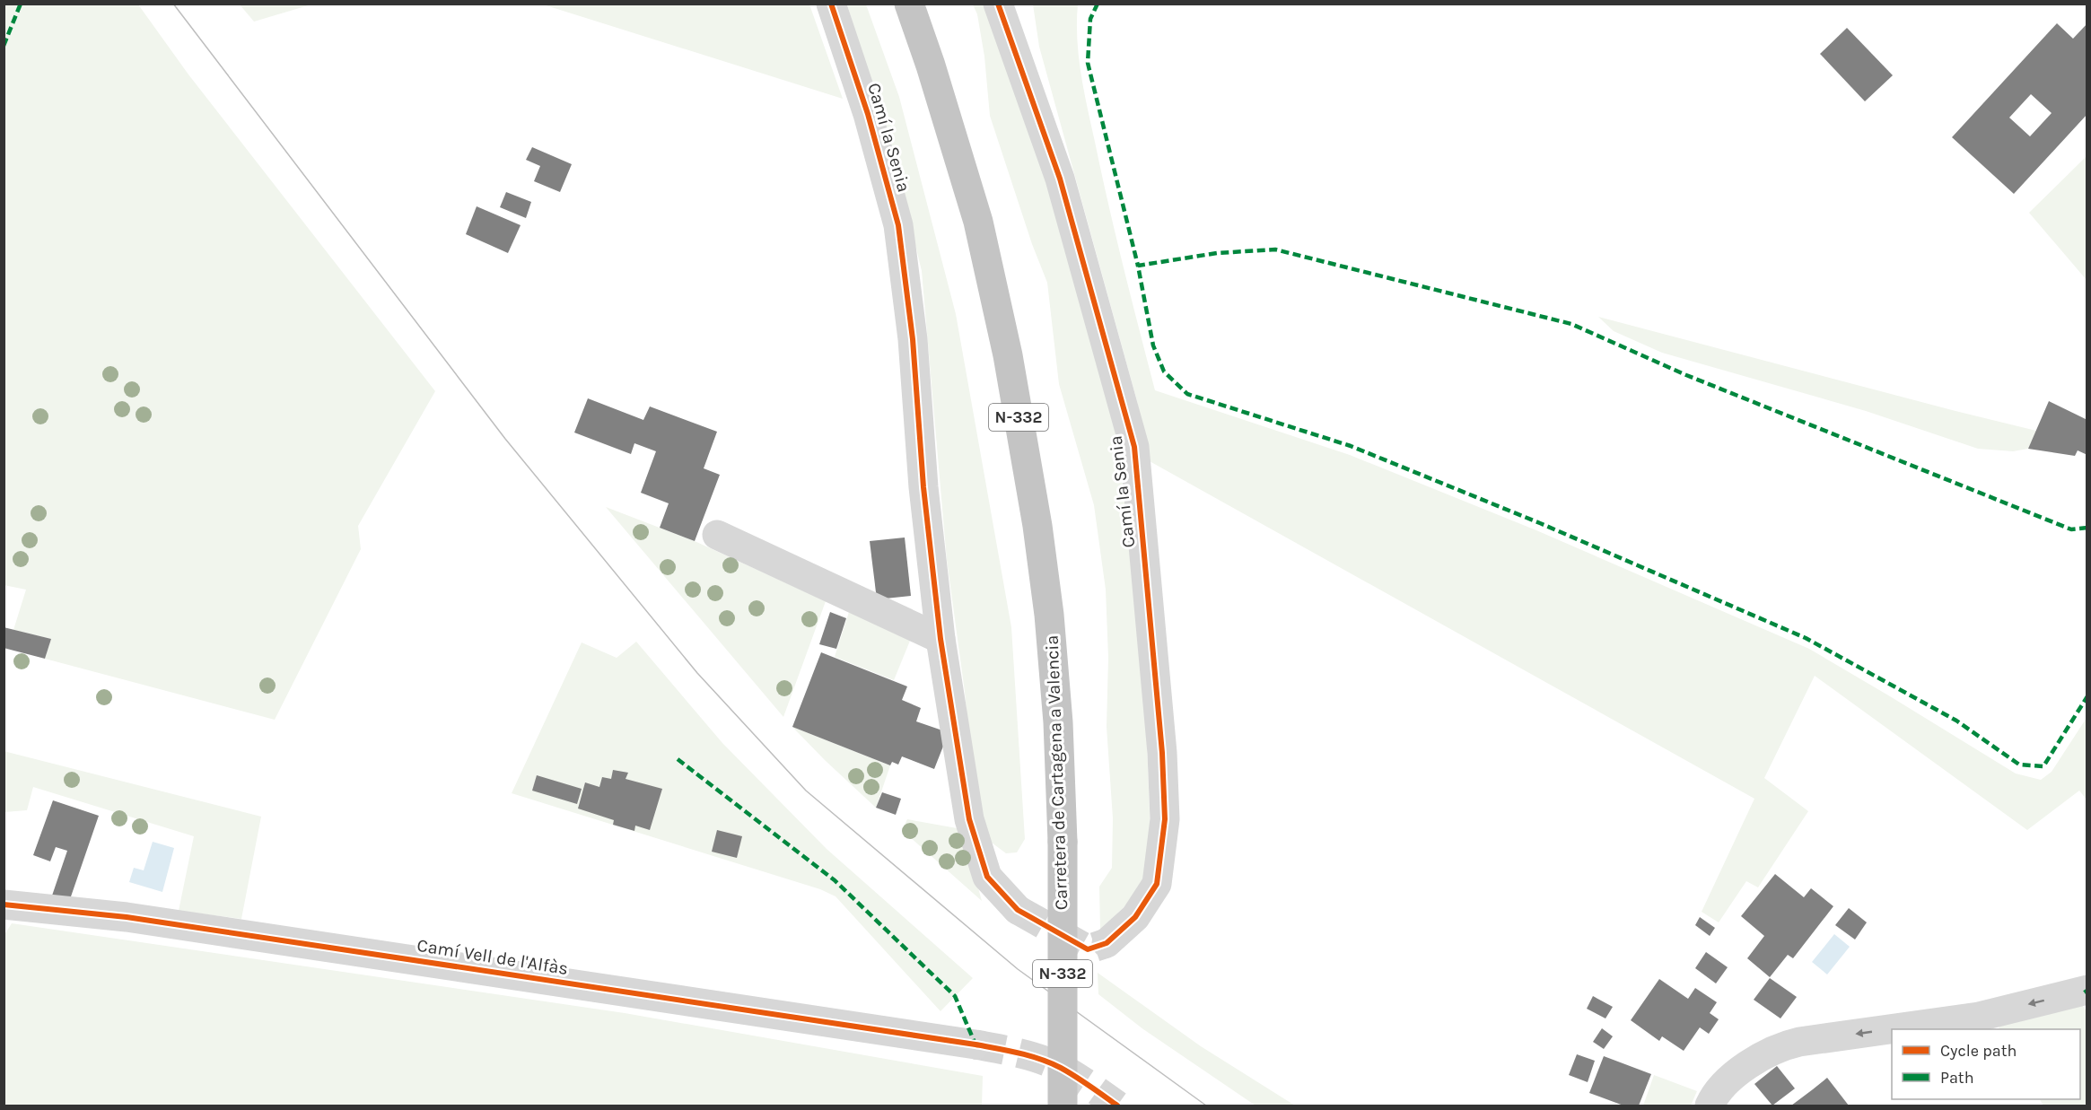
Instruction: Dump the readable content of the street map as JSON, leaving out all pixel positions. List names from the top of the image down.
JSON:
{
  "streets": {
    "highway": ["N-332", "Carretera de Cartagena a Valencia"],
    "street": ["Camí la Senia", "Camí Vell de l'Alfàs"]
  },
  "legend": ["Cycle path", "Path"]
}
